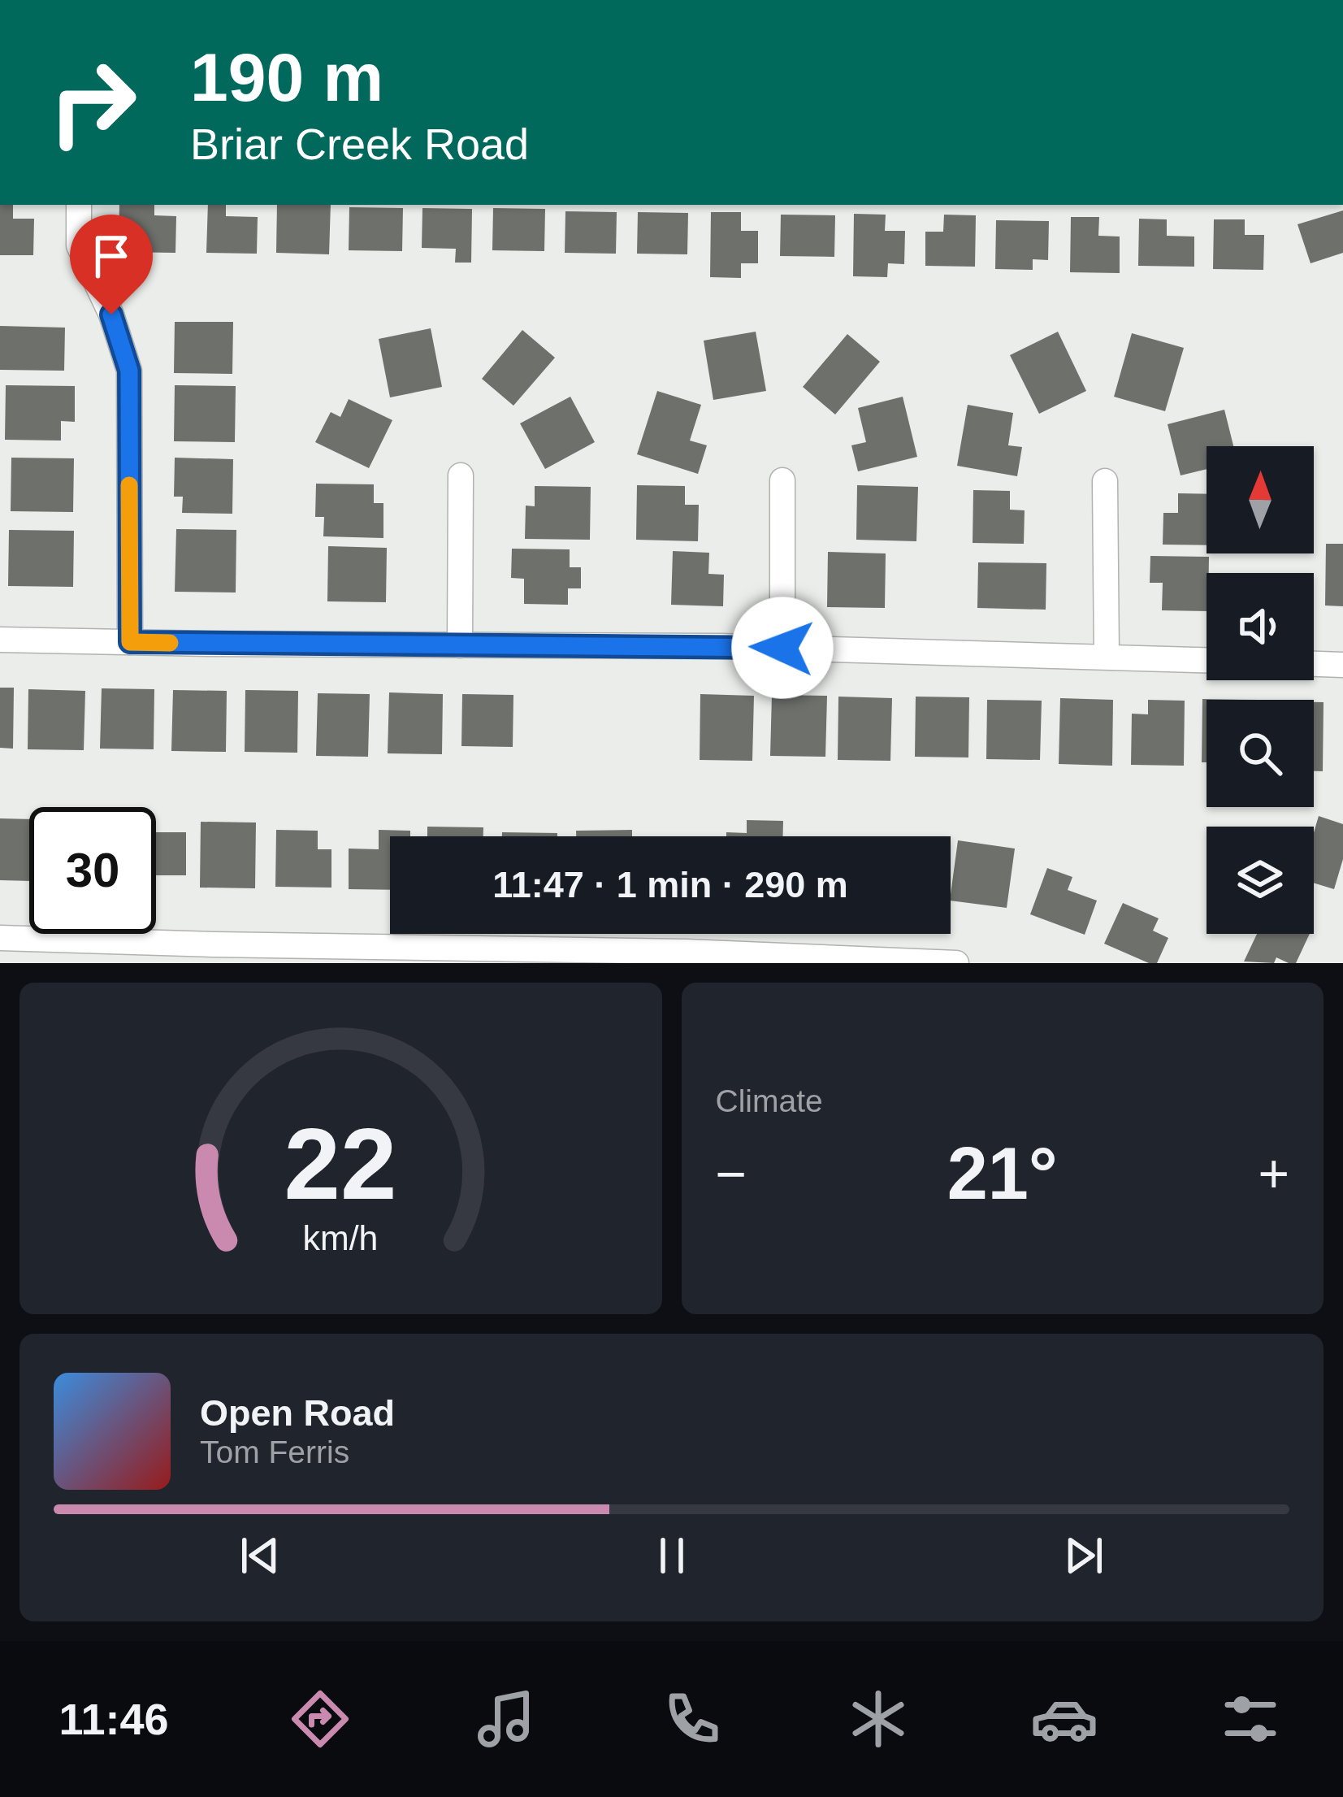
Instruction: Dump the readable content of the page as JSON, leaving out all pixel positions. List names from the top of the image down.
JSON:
{
  "north": "top",
  "page": {
    "turn": ["190 m", "Briar Creek Road"],
    "limit": "30",
    "trip": "11:47 · 1 min · 290 m",
    "tile": "Climate",
    "heat": ["−", "21°", "+"],
    "song": ["Open Road", "Tom Ferris"],
    "tabs": "11:46",
    "gauge": ["22", "km/h"]
  }
}
